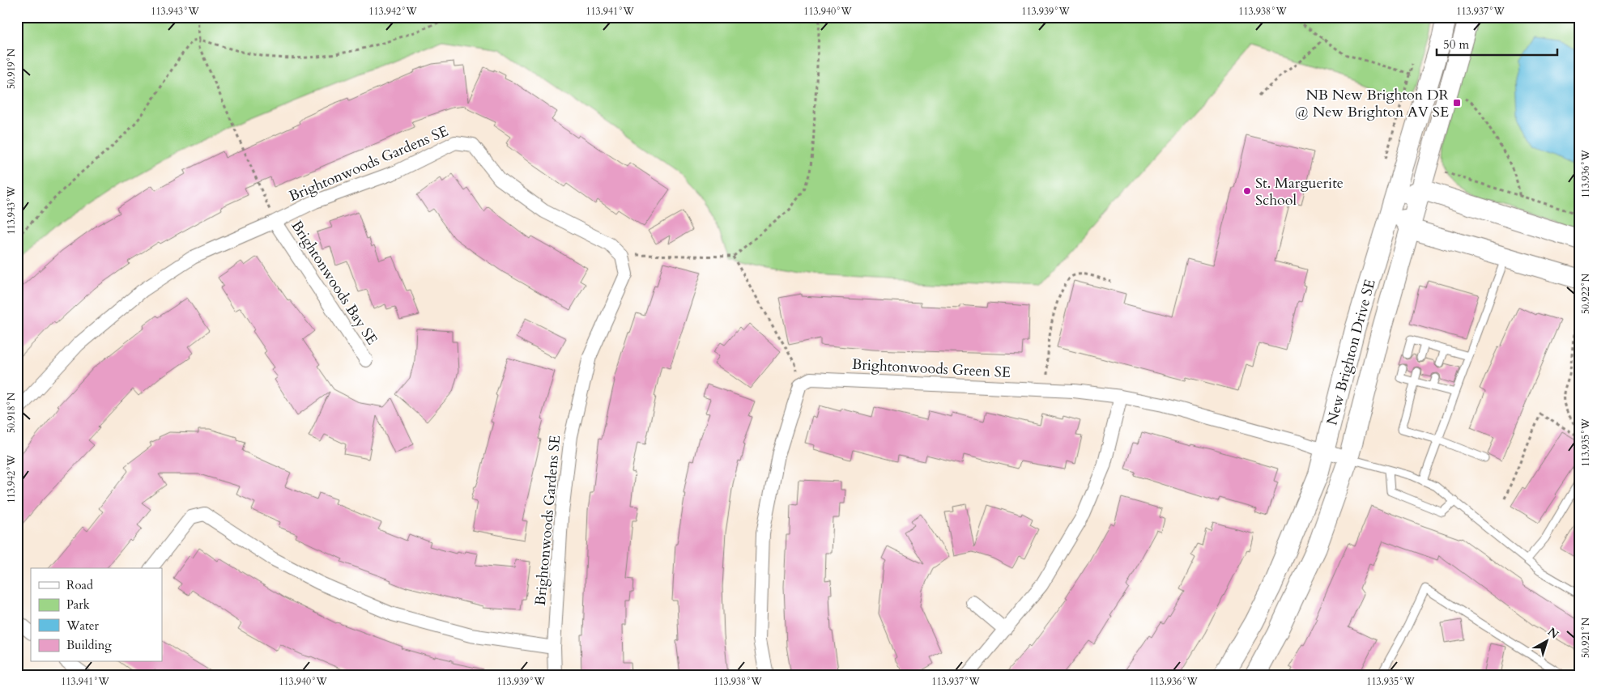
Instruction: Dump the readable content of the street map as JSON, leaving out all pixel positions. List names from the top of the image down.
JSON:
{
  "streets": {
    "street": [
      "Brightonwoods Gardens SE",
      "Brightonwoods Bay SE",
      "New Brighton Drive SE",
      "Brightonwoods Green SE"
    ]
  },
  "crossings": [
    ["Brightonwoods Gardens SE", "Brightonwoods Bay SE"],
    ["New Brighton Drive SE", "Brightonwoods Green SE"]
  ],
  "places": {
    "transit": ["NB New Brighton DR @ New Brighton AV SE"],
    "other": ["St. Marguerite School"]
  },
  "legend": [
    "Road",
    "Park",
    "Water",
    "Building"
  ],
  "scale_bar": "50 m",
  "north": "top right",
  "coordinates": [
    "113.943°W",
    "113.942°W",
    "113.941°W",
    "113.940°W",
    "113.939°W",
    "113.938°W",
    "113.937°W",
    "50.919°N",
    "113.936°W",
    "50.922°N",
    "50.918°N",
    "113.935°W",
    "50.921°N"
  ]
}
